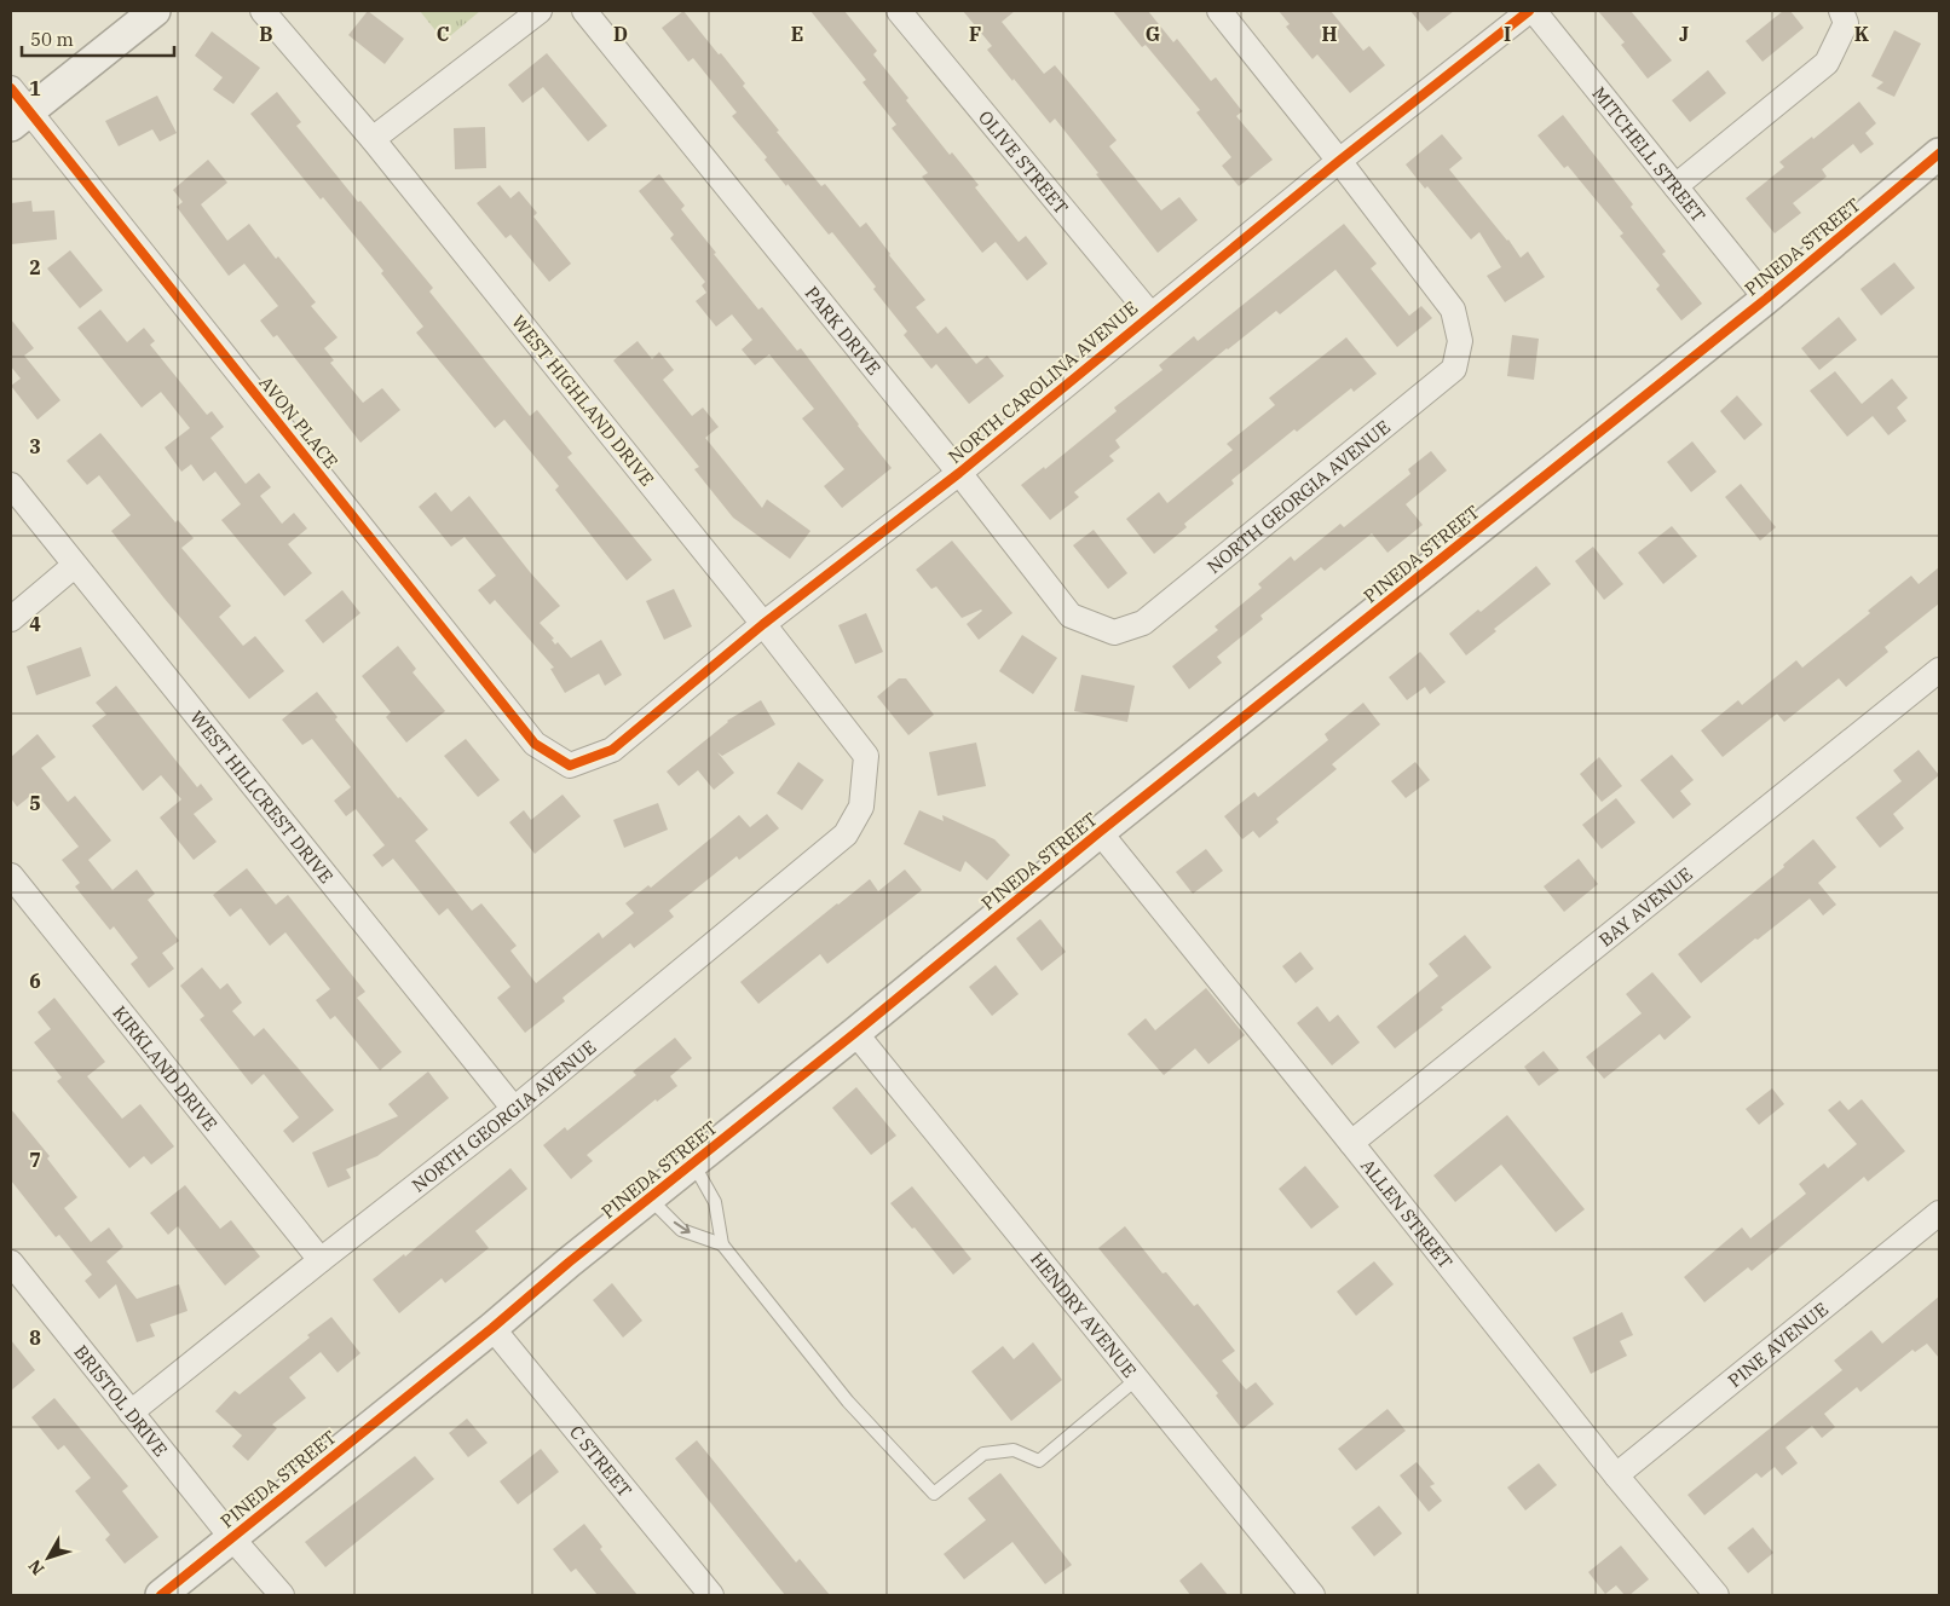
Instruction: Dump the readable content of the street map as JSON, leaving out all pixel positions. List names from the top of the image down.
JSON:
{
  "streets": {
    "street": [
      "MITCHELL STREET",
      "OLIVE STREET",
      "PINEDA STREET",
      "PARK DRIVE",
      "NORTH CAROLINA AVENUE",
      "WEST HIGHLAND DRIVE",
      "AVON PLACE",
      "NORTH GEORGIA AVENUE",
      "WEST HILLCREST DRIVE",
      "BAY AVENUE",
      "KIRKLAND DRIVE",
      "ALLEN STREET",
      "HENDRY AVENUE",
      "PINE AVENUE",
      "BRISTOL DRIVE",
      "C STREET"
    ]
  },
  "crossings": [
    ["MITCHELL STREET", "PINEDA STREET"],
    ["OLIVE STREET", "NORTH CAROLINA AVENUE"],
    ["PINEDA STREET", "ALLEN STREET"],
    ["PINEDA STREET", "HENDRY AVENUE"],
    ["PINEDA STREET", "BRISTOL DRIVE"],
    ["PINEDA STREET", "C STREET"],
    ["PARK DRIVE", "NORTH CAROLINA AVENUE"],
    ["PARK DRIVE", "NORTH GEORGIA AVENUE"],
    ["NORTH CAROLINA AVENUE", "WEST HIGHLAND DRIVE"],
    ["NORTH CAROLINA AVENUE", "AVON PLACE"],
    ["NORTH CAROLINA AVENUE", "NORTH GEORGIA AVENUE"],
    ["WEST HIGHLAND DRIVE", "NORTH GEORGIA AVENUE"],
    ["NORTH GEORGIA AVENUE", "WEST HILLCREST DRIVE"],
    ["NORTH GEORGIA AVENUE", "KIRKLAND DRIVE"],
    ["NORTH GEORGIA AVENUE", "BRISTOL DRIVE"],
    ["BAY AVENUE", "ALLEN STREET"],
    ["ALLEN STREET", "PINE AVENUE"]
  ],
  "scale_bar": "50 m",
  "north": "bottom left",
  "grid": {
    "columns": [
      "B",
      "C",
      "D",
      "E",
      "F",
      "G",
      "H",
      "I",
      "J",
      "K"
    ],
    "rows": [
      "1",
      "2",
      "3",
      "4",
      "5",
      "6",
      "7",
      "8"
    ]
  }
}
